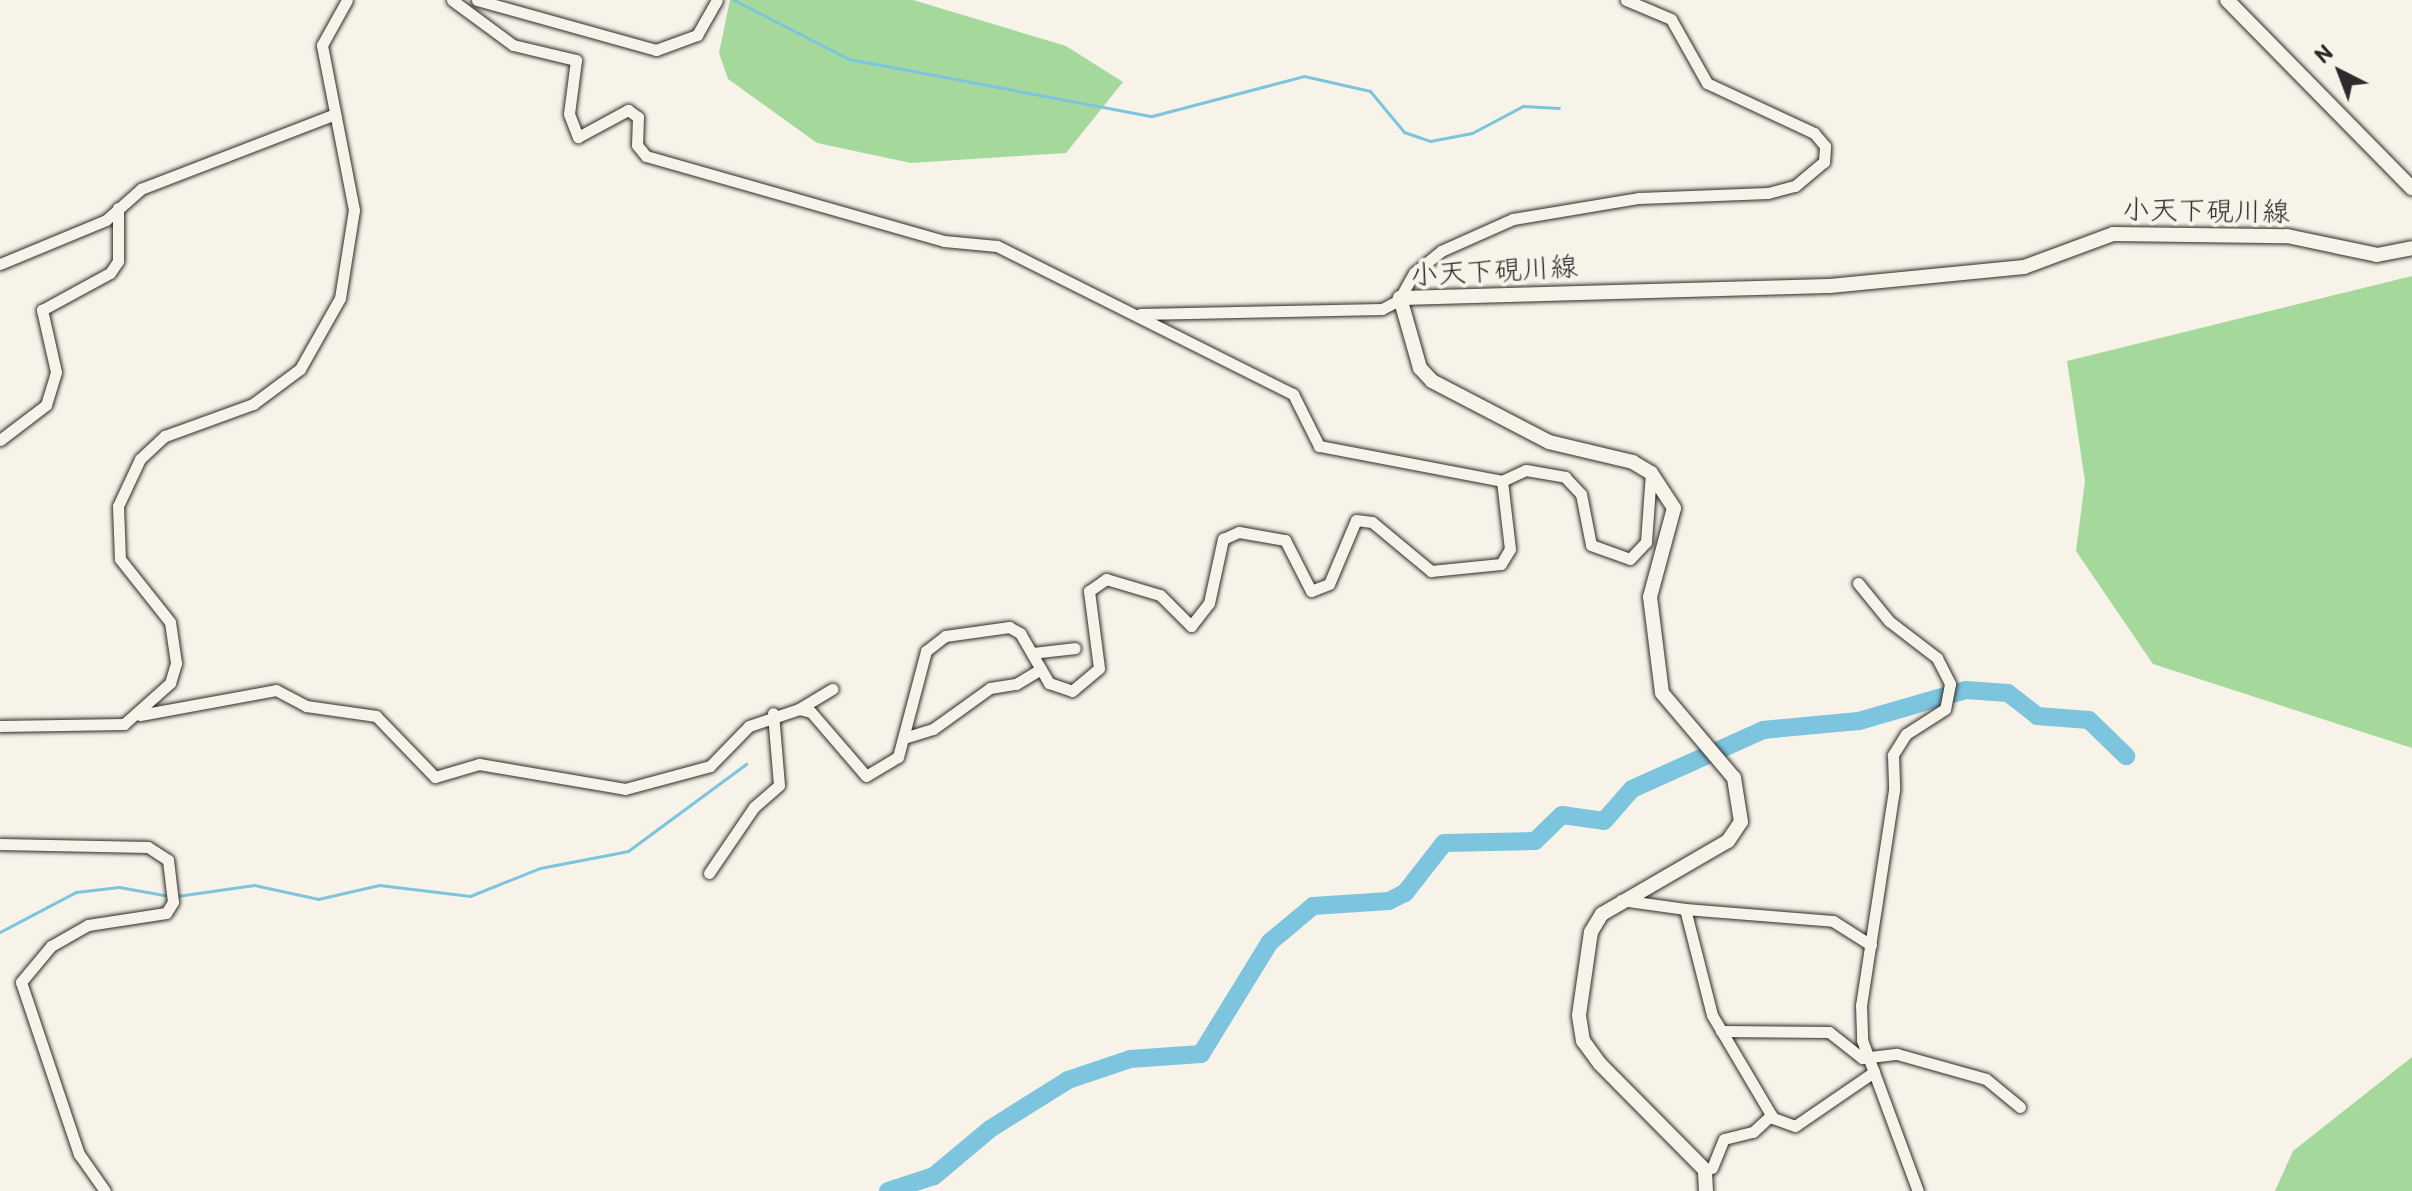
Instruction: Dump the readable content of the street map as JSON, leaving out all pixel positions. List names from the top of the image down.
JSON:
{
  "streets": {
    "main road": ["小天下硯川線"]
  },
  "north": "top left"
}
